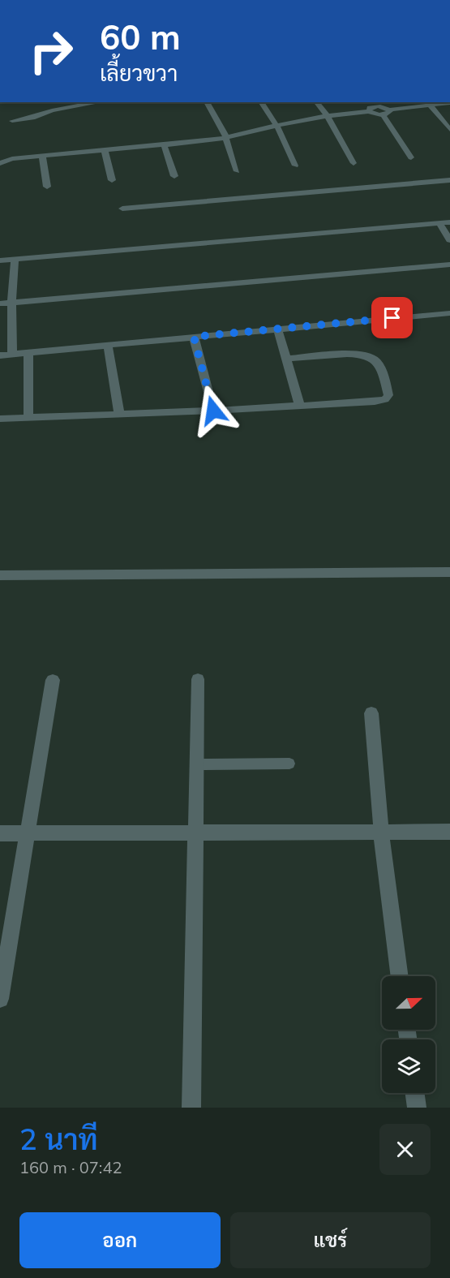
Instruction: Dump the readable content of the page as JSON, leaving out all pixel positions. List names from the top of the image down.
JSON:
{
  "north": "right",
  "page": {
    "turn": ["60 m", "เลี้ยวขวา"],
    "heading": ["2 นาที", "160 m · 07:42"],
    "buttons": ["ออก", "แชร์"]
  }
}
